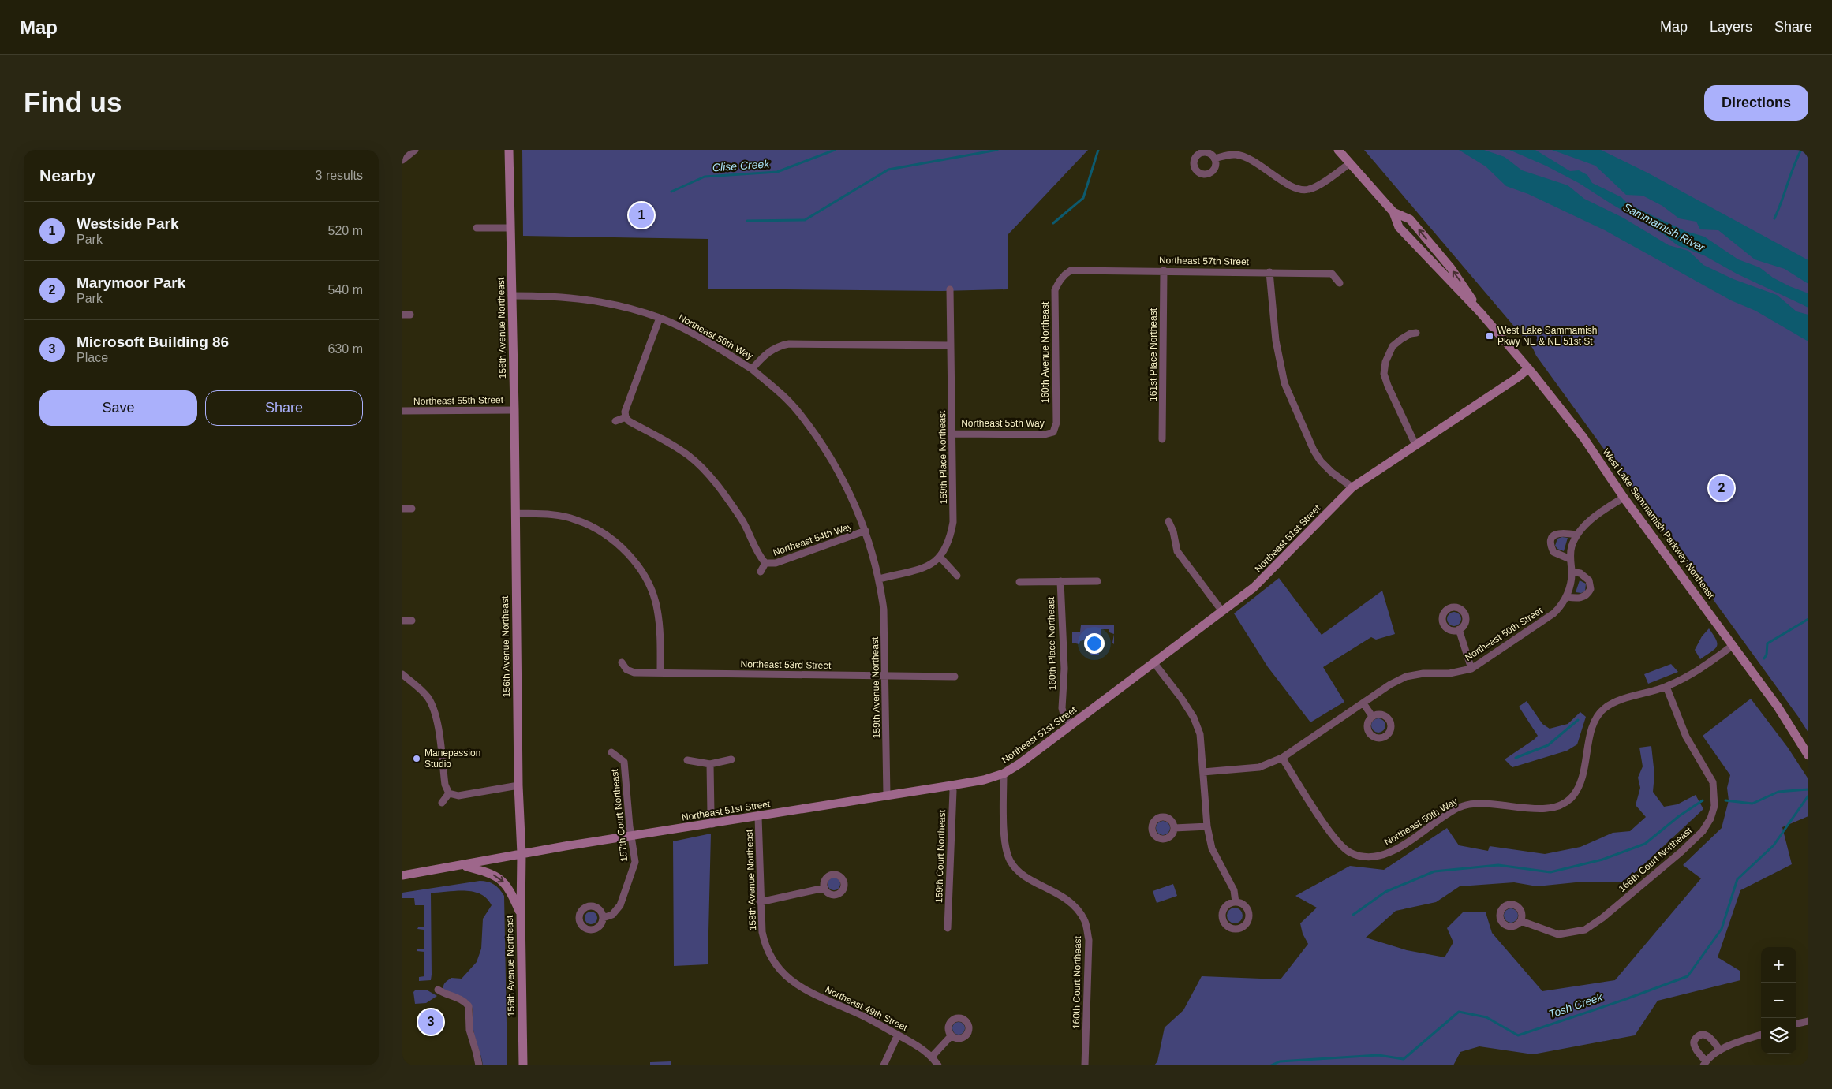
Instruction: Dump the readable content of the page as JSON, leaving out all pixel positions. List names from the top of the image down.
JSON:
{
  "streets": {
    "main road": ["156th Avenue Northeast", "West Lake Sammamish Parkway Northeast", "Northeast 51st Street"],
    "street": [
      "Northeast 57th Street",
      "Northeast 56th Way",
      "160th Avenue Northeast",
      "161st Place Northeast",
      "Northeast 55th Street",
      "Northeast 55th Way",
      "159th Place Northeast",
      "Northeast 54th Way",
      "Northeast 50th Street",
      "160th Place Northeast",
      "Northeast 53rd Street",
      "159th Avenue Northeast",
      "157th Court Northeast",
      "Northeast 50th Way",
      "159th Court Northeast",
      "166th Court Northeast",
      "158th Avenue Northeast",
      "160th Court Northeast",
      "Northeast 49th Street"
    ]
  },
  "crossings": [
    ["Northeast 57th Street", "160th Avenue Northeast"],
    ["Northeast 57th Street", "161st Place Northeast"],
    ["156th Avenue Northeast", "Northeast 56th Way"],
    ["156th Avenue Northeast", "Northeast 55th Street"],
    ["156th Avenue Northeast", "Northeast 51st Street"],
    ["Northeast 56th Way", "159th Place Northeast"],
    ["Northeast 56th Way", "159th Avenue Northeast"],
    ["160th Avenue Northeast", "Northeast 55th Way"],
    ["Northeast 55th Way", "159th Place Northeast"],
    ["West Lake Sammamish Parkway Northeast", "Northeast 51st Street"],
    ["West Lake Sammamish Parkway Northeast", "Northeast 50th Street"],
    ["West Lake Sammamish Parkway Northeast", "Northeast 50th Way"],
    ["Northeast 51st Street", "160th Place Northeast"],
    ["Northeast 51st Street", "159th Avenue Northeast"],
    ["Northeast 51st Street", "157th Court Northeast"],
    ["Northeast 51st Street", "159th Court Northeast"],
    ["Northeast 51st Street", "158th Avenue Northeast"],
    ["Northeast 51st Street", "160th Court Northeast"],
    ["Northeast 54th Way", "159th Avenue Northeast"],
    ["Northeast 50th Street", "Northeast 50th Way"],
    ["Northeast 53rd Street", "159th Avenue Northeast"],
    ["Northeast 50th Way", "166th Court Northeast"],
    ["158th Avenue Northeast", "Northeast 49th Street"]
  ],
  "water": ["Clise Creek", "Sammamish River", "Tosh Creek"],
  "places": {
    "transit": ["West Lake Sammamish Pkwy NE & NE 51st St"],
    "other": ["Manepassion Studio"]
  },
  "page": {
    "header": "Map",
    "nav": ["Map", "Layers", "Share"],
    "buttons": [
      "Directions",
      ["Save", "Share"]
    ],
    "title": "Find us",
    "heading": ["Nearby", "3 results"],
    "list": [
      {
        "mark": "1",
        "name": "Westside Park",
        "note": "Park",
        "value": "520 m"
      },
      {
        "mark": "2",
        "name": "Marymoor Park",
        "note": "Park",
        "value": "540 m"
      },
      {
        "mark": "3",
        "name": "Microsoft Building 86",
        "note": "Place",
        "value": "630 m"
      }
    ],
    "pins": ["1", "2", "3"],
    "map_buttons": ["+", "−"]
  }
}
